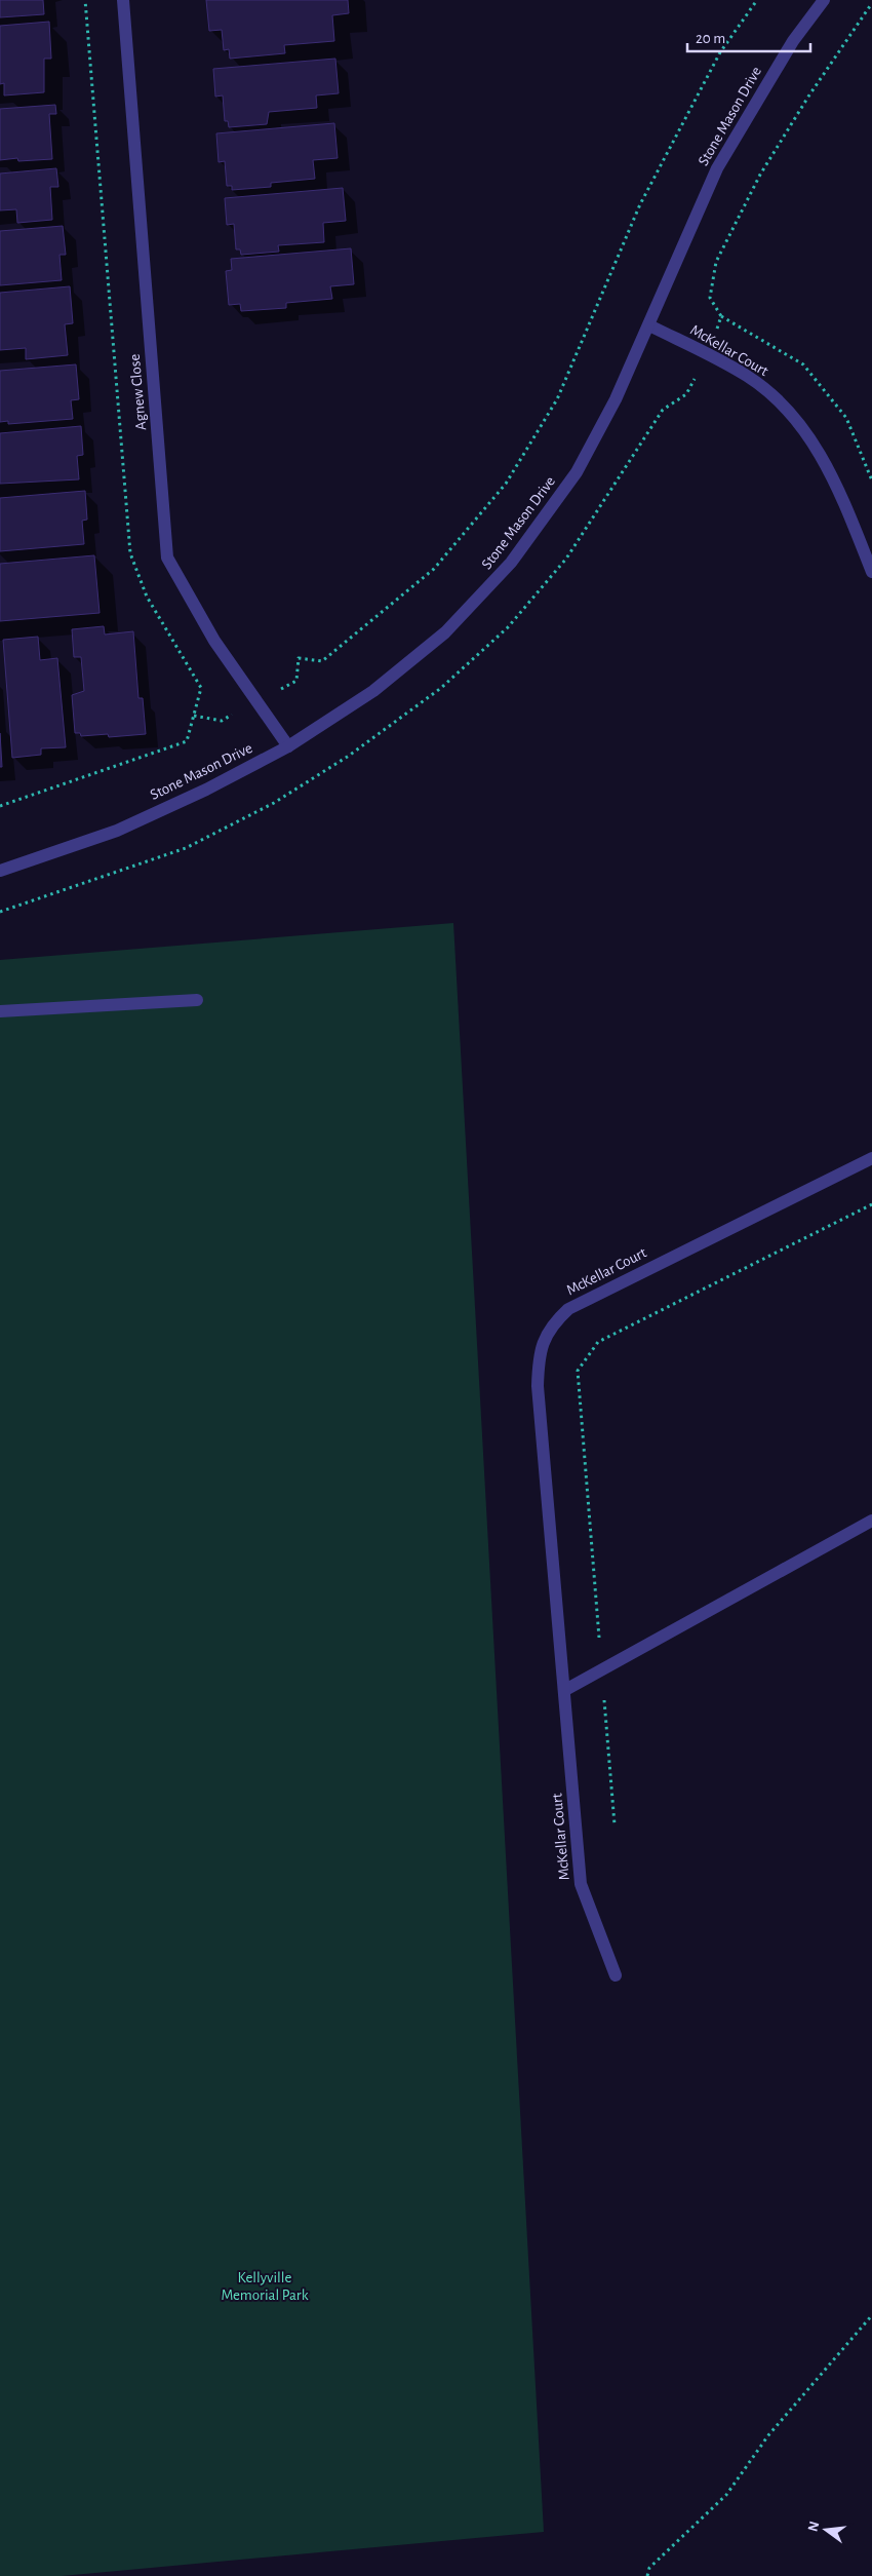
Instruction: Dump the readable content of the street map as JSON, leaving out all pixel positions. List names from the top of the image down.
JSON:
{
  "streets": {
    "street": ["Stone Mason Drive", "McKellar Court", "Agnew Close"]
  },
  "crossings": [
    ["Stone Mason Drive", "McKellar Court"],
    ["Stone Mason Drive", "Agnew Close"]
  ],
  "parks": ["Kellyville Memorial Park"],
  "scale_bar": "20 m",
  "north": "left"
}
